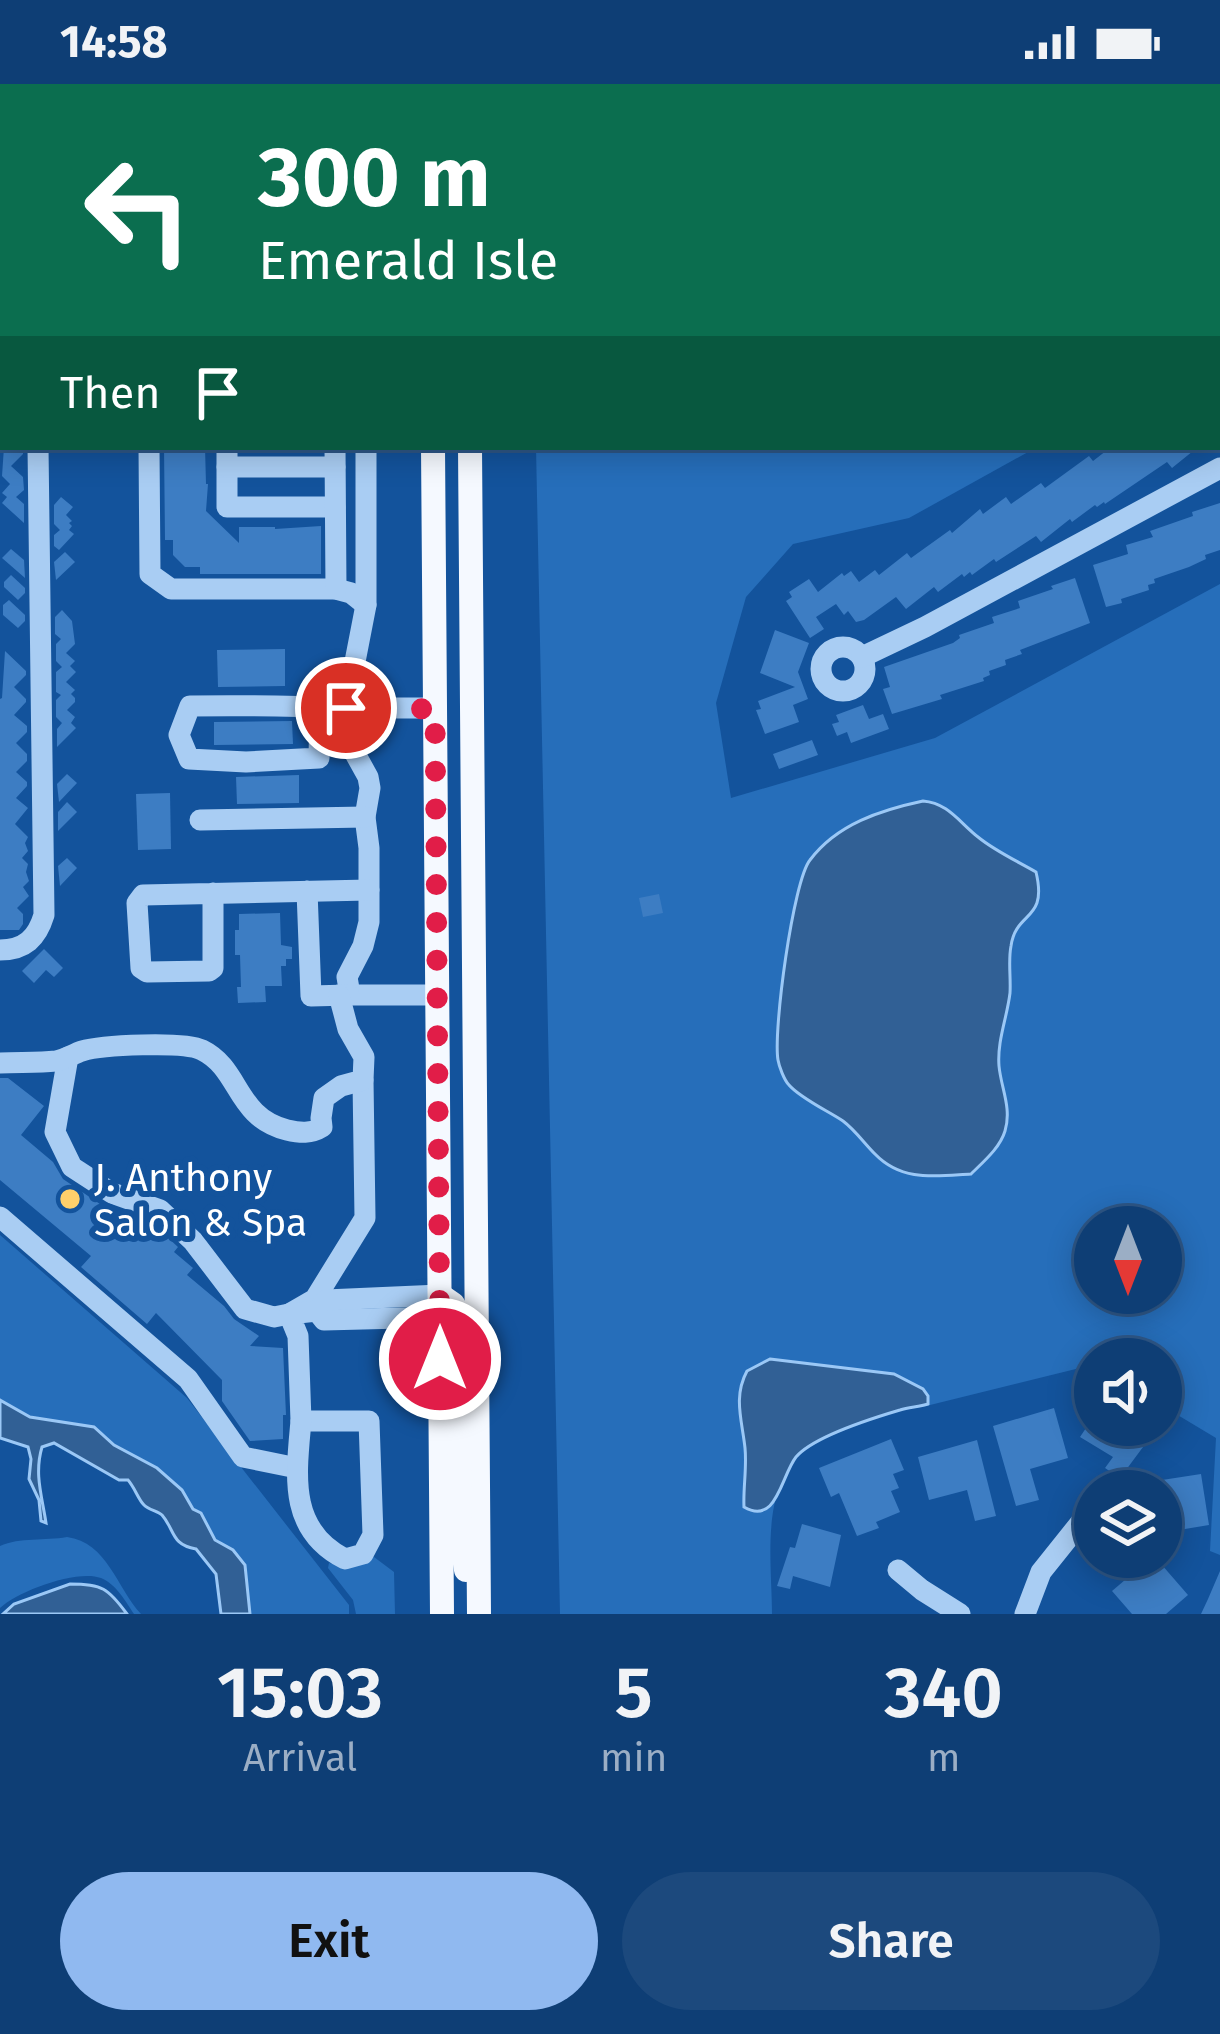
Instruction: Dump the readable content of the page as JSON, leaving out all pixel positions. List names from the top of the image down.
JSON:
{
  "places": ["J. Anthony Salon & Spa"],
  "north": "bottom",
  "page": {
    "status": "14:58",
    "turn": ["300 m", "Emerald Isle"],
    "then": "Then",
    "eta": [
      "15:03",
      "Arrival",
      "5",
      "min",
      "340",
      "m"
    ],
    "buttons": ["Exit", "Share"]
  }
}
